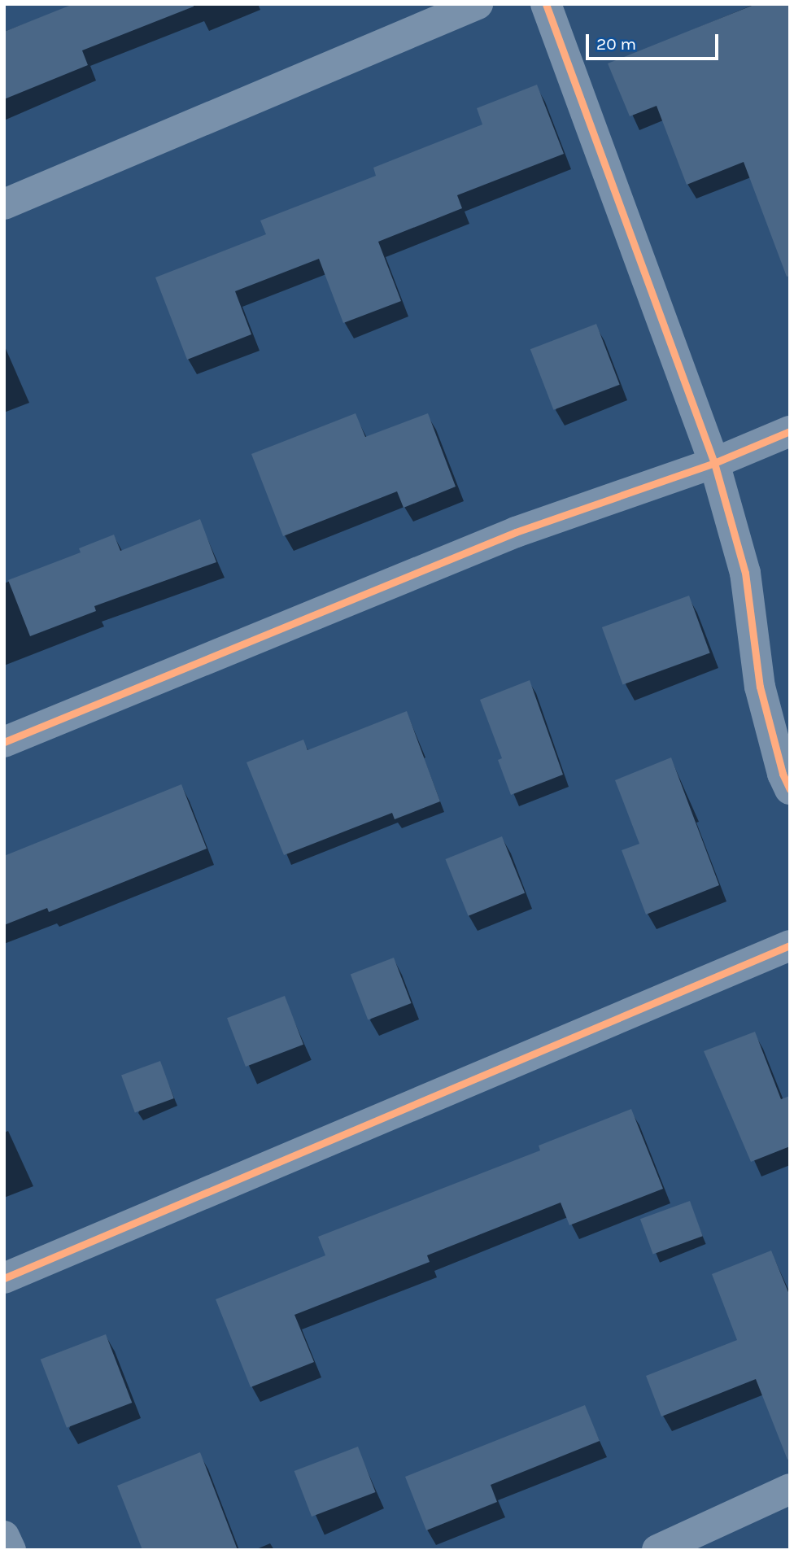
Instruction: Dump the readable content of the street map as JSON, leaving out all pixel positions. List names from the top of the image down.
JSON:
{
  "scale_bar": "20 m"
}
